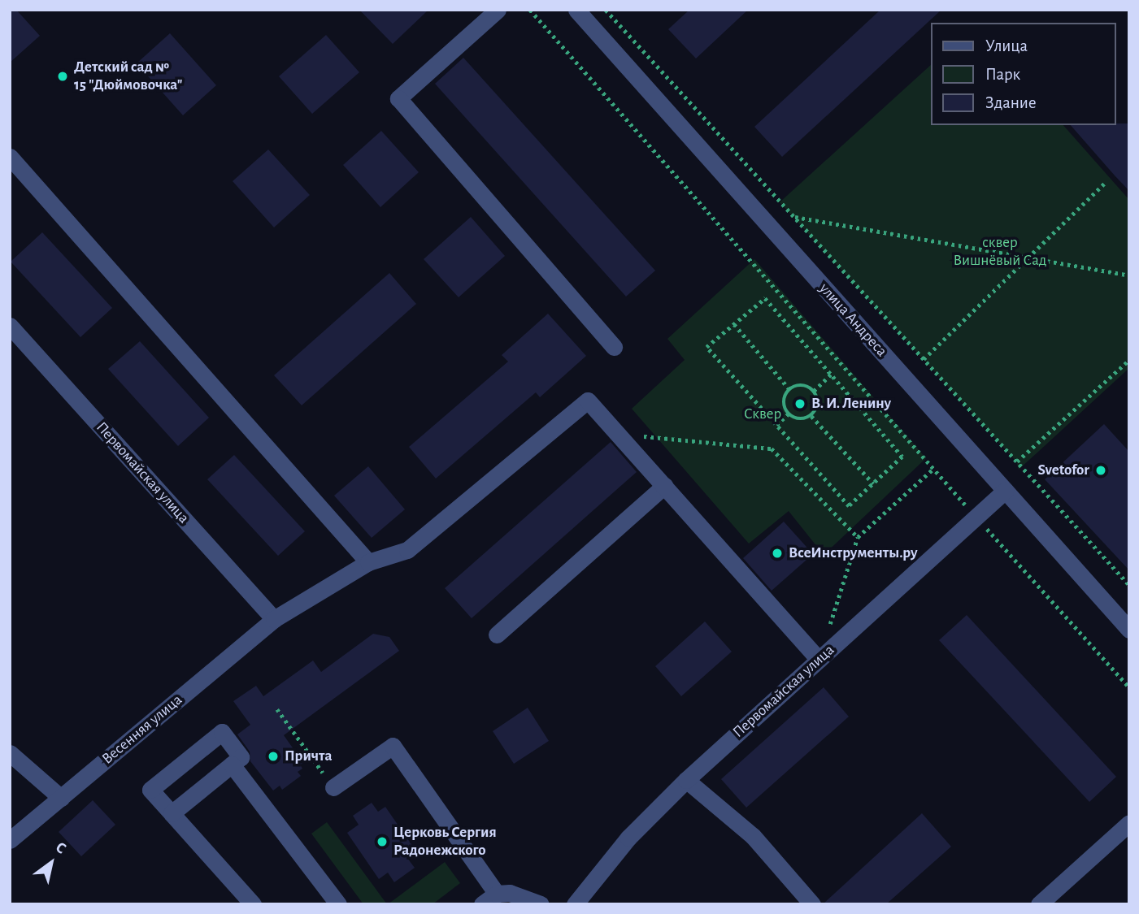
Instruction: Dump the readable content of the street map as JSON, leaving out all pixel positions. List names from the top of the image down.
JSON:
{
  "streets": {
    "street": ["улица Андреса", "Первомайская улица", "Весенняя улица"]
  },
  "crossings": [
    ["улица Андреса", "Первомайская улица"],
    ["Первомайская улица", "Весенняя улица"]
  ],
  "parks": ["сквер Вишнёвый Сад", "Сквер"],
  "places": [
    "Детский сад № 15 \"Дюймовочка\"",
    "В. И. Ленину",
    "Svetofor",
    "ВсеИнструменты.ру",
    "Причта",
    "Церковь Сергия Радонежского"
  ],
  "legend": ["Улица", "Парк", "Здание"],
  "north": "top right"
}
